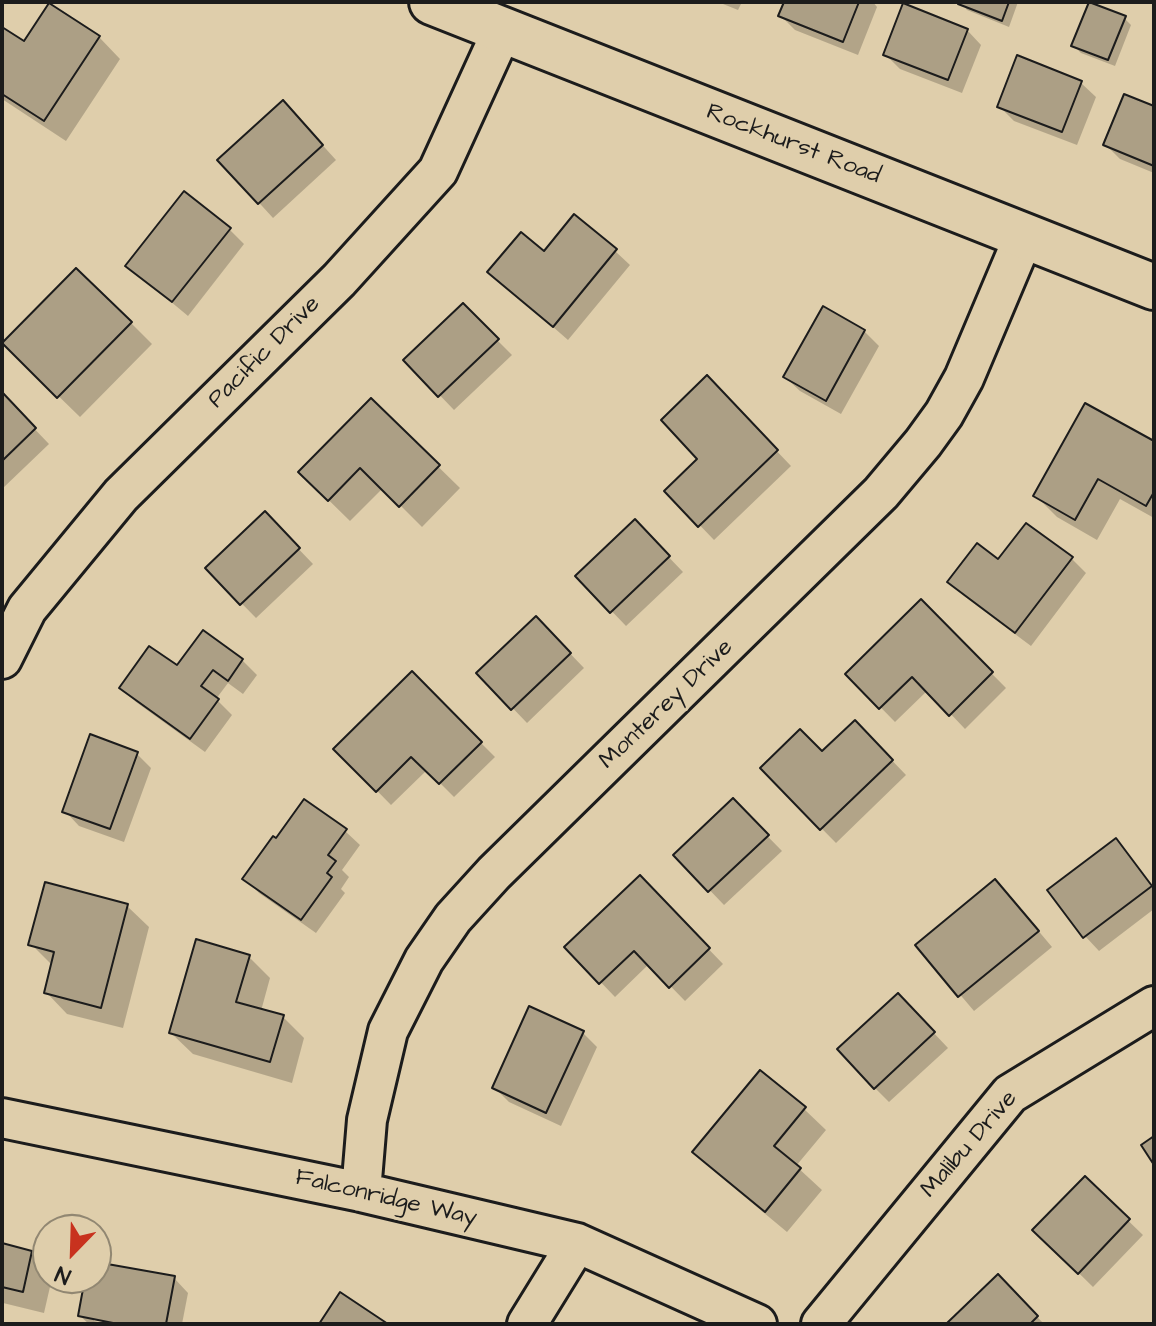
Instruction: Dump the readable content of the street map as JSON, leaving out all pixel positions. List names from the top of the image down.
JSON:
{
  "streets": {
    "street": [
      "Rockhurst Road",
      "Pacific Drive",
      "Monterey Drive",
      "Malibu Drive",
      "Falconridge Way"
    ]
  },
  "crossings": [
    ["Rockhurst Road", "Pacific Drive"],
    ["Rockhurst Road", "Monterey Drive"],
    ["Monterey Drive", "Falconridge Way"]
  ],
  "north": "bottom left"
}
